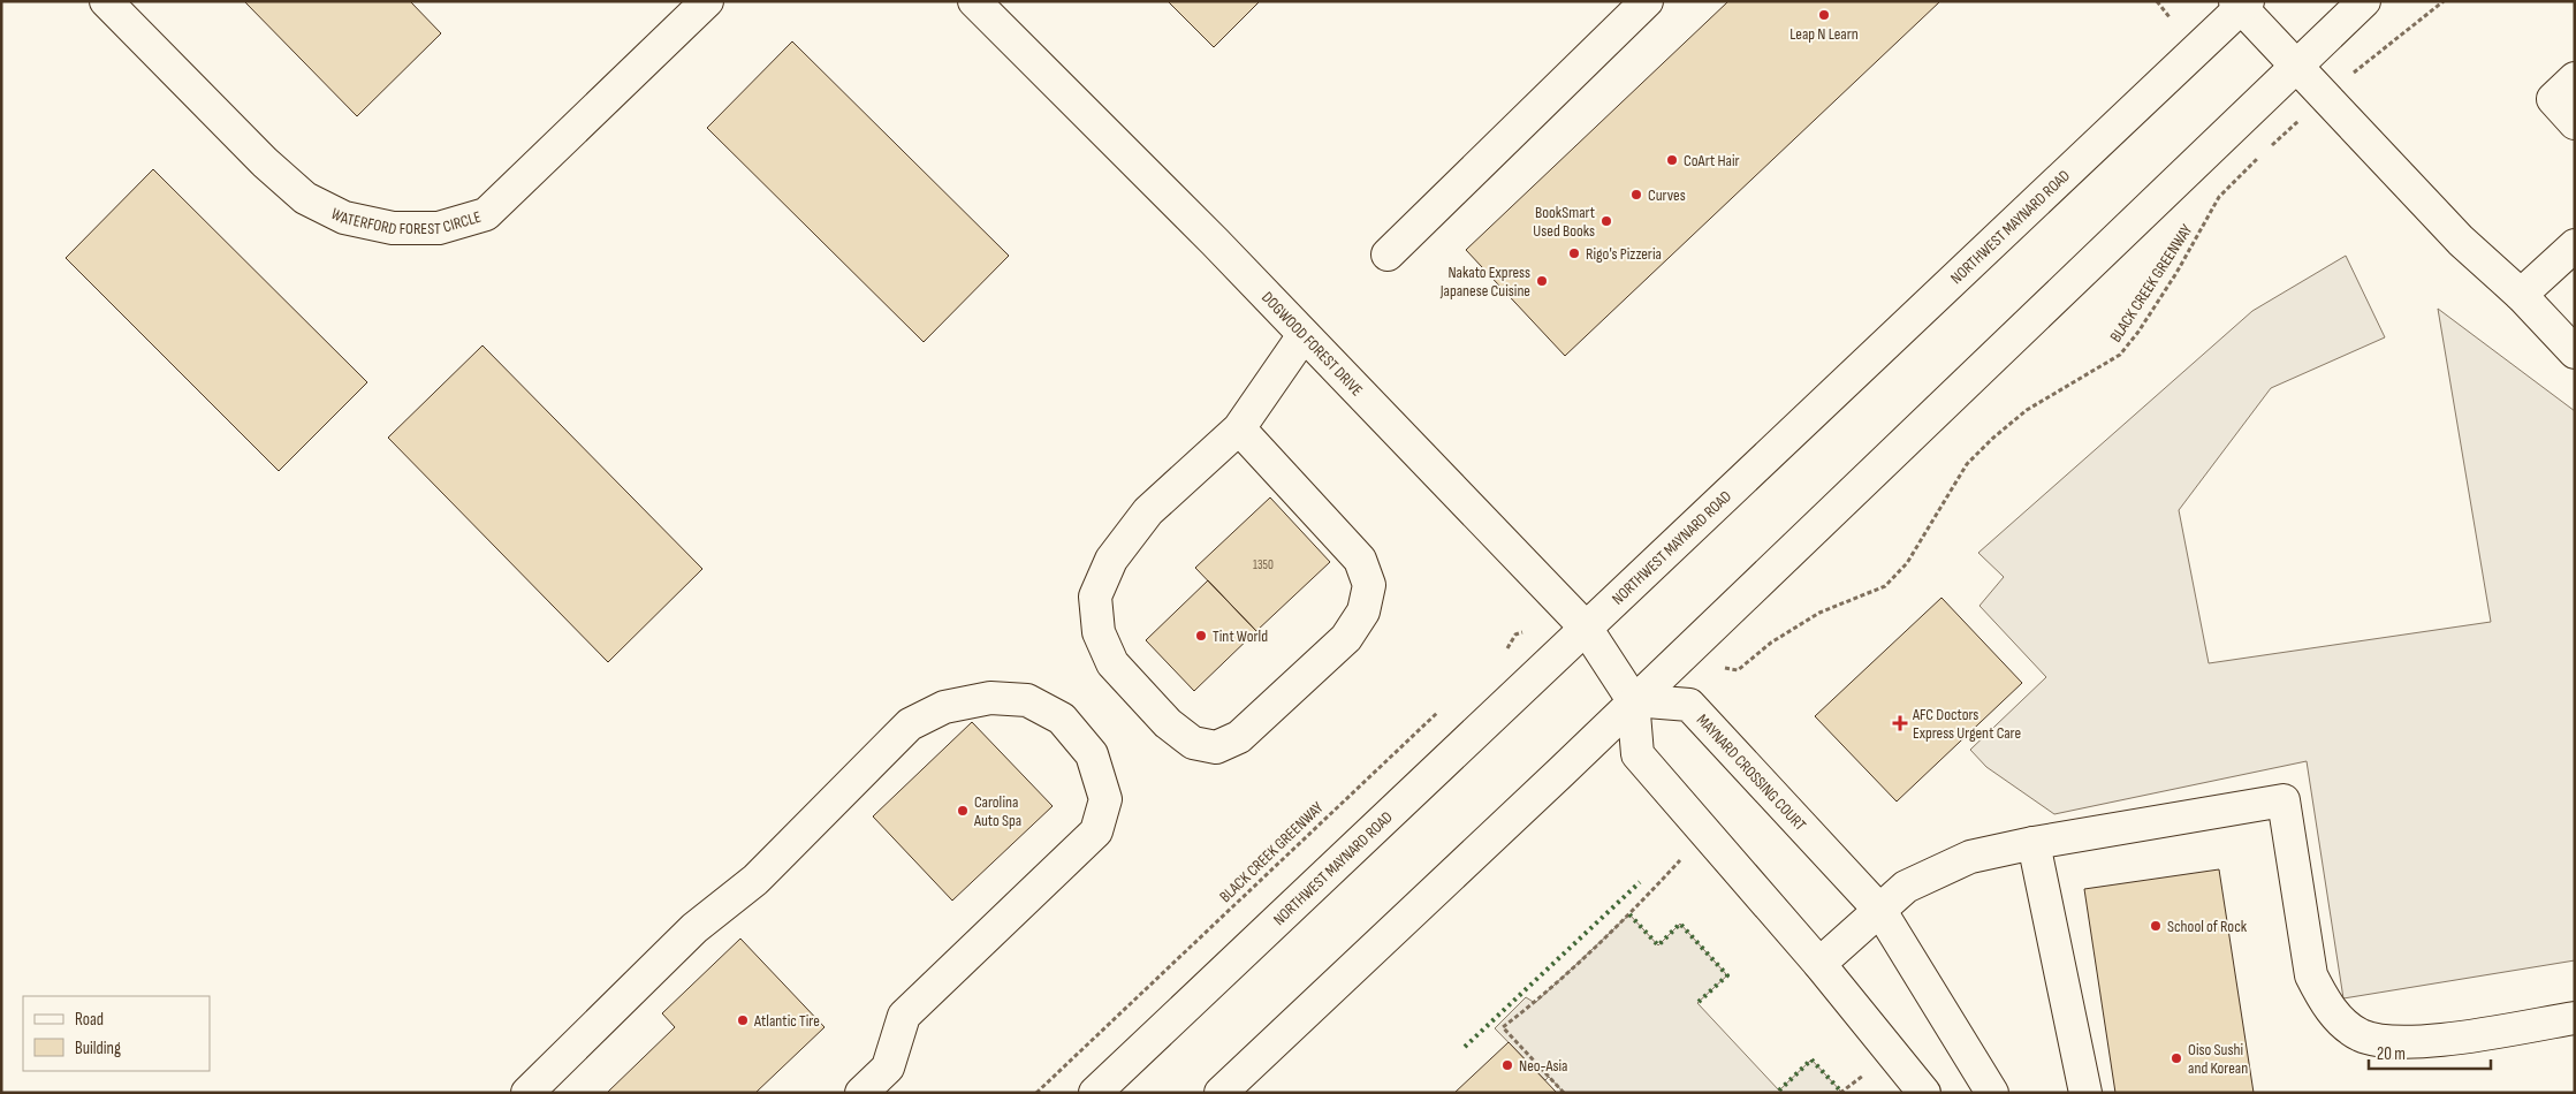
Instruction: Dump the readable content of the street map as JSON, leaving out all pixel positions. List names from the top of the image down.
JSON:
{
  "streets": {
    "main road": [
      "WATERFORD FOREST CIRCLE",
      "NORTHWEST MAYNARD ROAD",
      "DOGWOOD FOREST DRIVE",
      "MAYNARD CROSSING COURT"
    ],
    "path": ["BLACK CREEK GREENWAY"]
  },
  "crossings": [
    ["NORTHWEST MAYNARD ROAD", "DOGWOOD FOREST DRIVE"],
    ["DOGWOOD FOREST DRIVE", "MAYNARD CROSSING COURT"]
  ],
  "places": {
    "other": [
      "Leap N Learn",
      "CoArt Hair",
      "Curves",
      "BookSmart Used Books",
      "Rigo's Pizzeria",
      "Nakato Express Japanese Cuisine",
      "Tint World",
      "Carolina Auto Spa",
      "School of Rock",
      "Atlantic Tire",
      "Oiso Sushi and Korean",
      "Neo-Asia"
    ],
    "health": ["AFC Doctors Express Urgent Care"]
  },
  "house_numbers": ["1350"],
  "legend": ["Road", "Building"],
  "scale_bar": "20 m"
}
